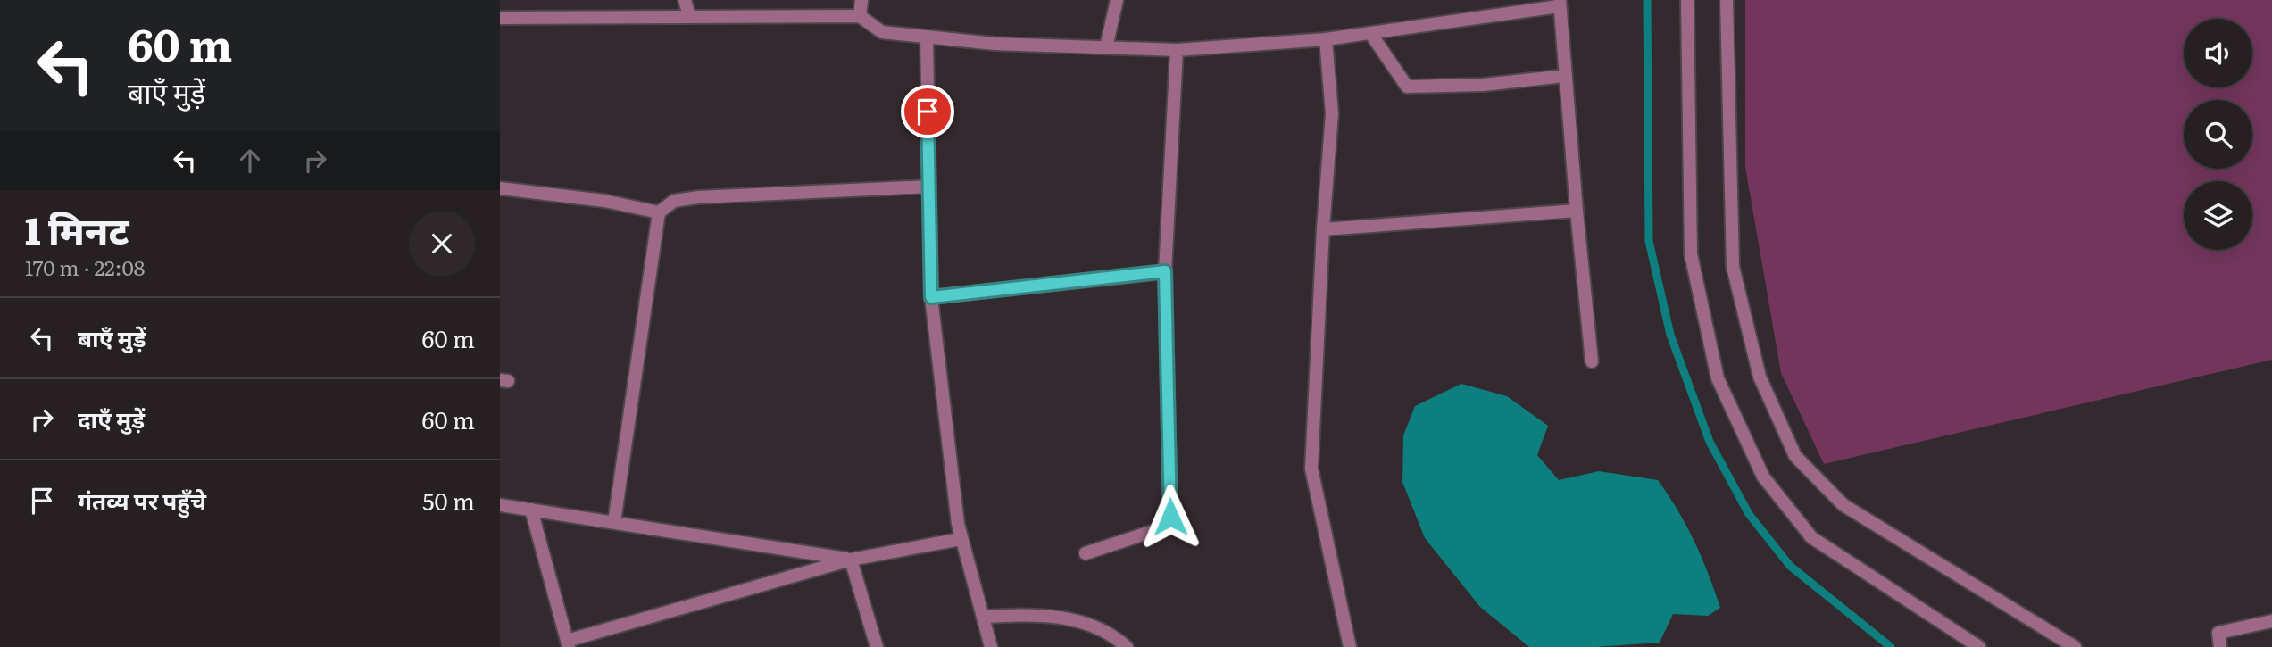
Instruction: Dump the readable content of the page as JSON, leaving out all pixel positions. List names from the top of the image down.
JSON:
{
  "page": {
    "turn": ["60 m", "बाएँ मुड़ें"],
    "heading": ["1 मिनट", "170 m · 22:08"],
    "list": [
      {
        "name": "बाएँ मुड़ें",
        "value": "60 m"
      },
      {
        "name": "दाएँ मुड़ें",
        "value": "60 m"
      },
      {
        "name": "गंतव्य पर पहुँचे",
        "value": "50 m"
      }
    ]
  }
}
